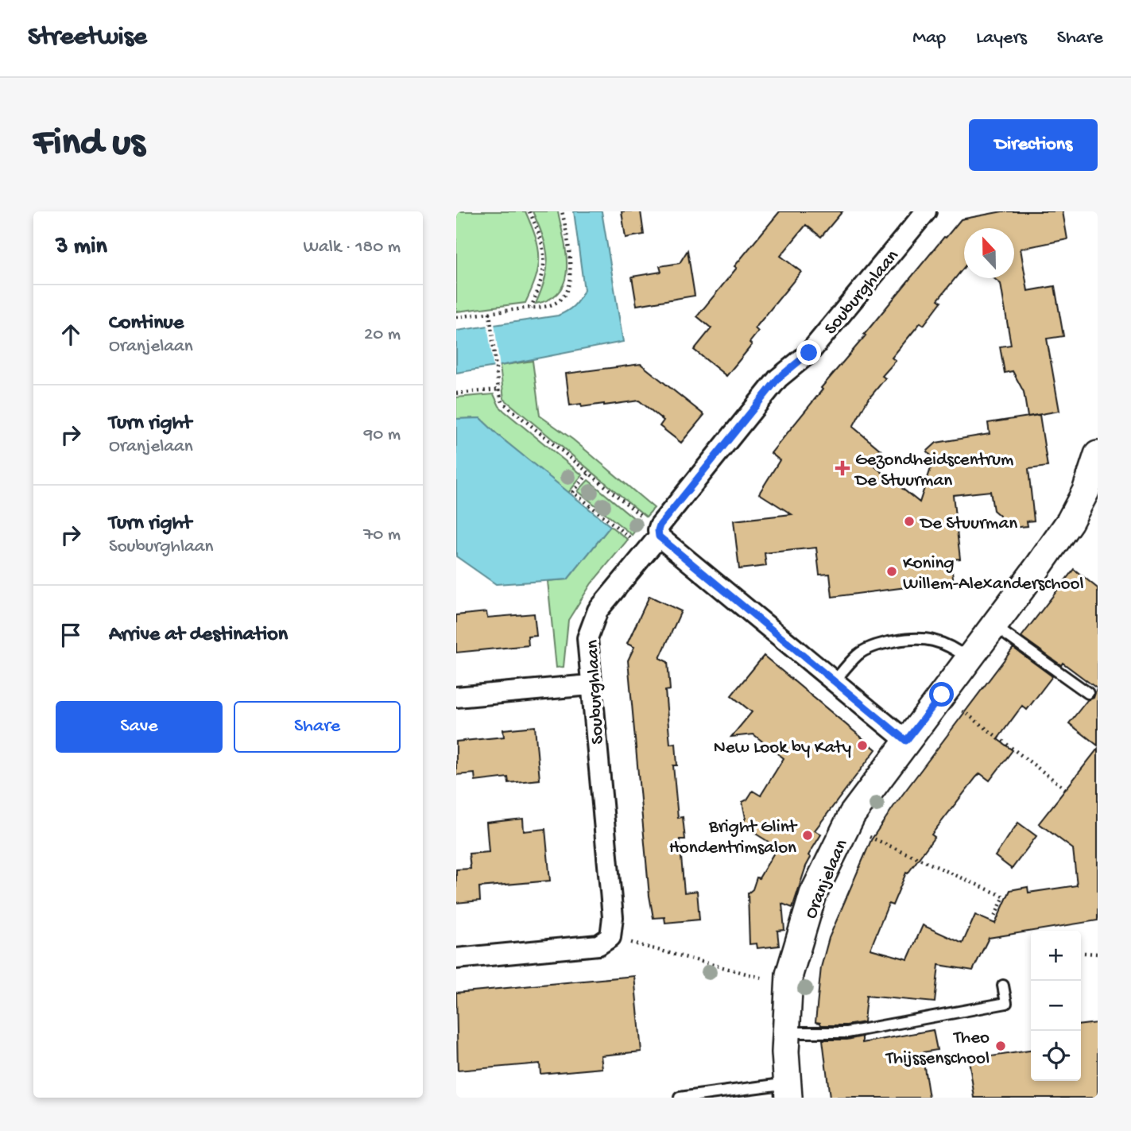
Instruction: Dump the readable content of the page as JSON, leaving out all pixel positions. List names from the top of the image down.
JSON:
{
  "streets": {
    "street": ["Souburghlaan", "Oranjelaan"]
  },
  "places": {
    "health": ["Gezondheidscentrum De Stuurman"],
    "other": [
      "De Stuurman",
      "Koning Willem-Alexanderschool",
      "New Look by Katy",
      "Bright Glint Hondentrimsalon",
      "Theo Thijssenschool"
    ]
  },
  "north": "top",
  "page": {
    "header": "Streetwise",
    "nav": ["Map", "Layers", "Share"],
    "buttons": [
      "Directions",
      ["Save", "Share"]
    ],
    "title": "Find us",
    "heading": ["3 min", "Walk · 180 m"],
    "list": [
      ["Continue", "Oranjelaan", "20 m"],
      ["Turn right", "Oranjelaan", "90 m"],
      ["Turn right", "Souburghlaan", "70 m"],
      "Arrive at destination"
    ],
    "map_buttons": ["+", "−"]
  }
}
